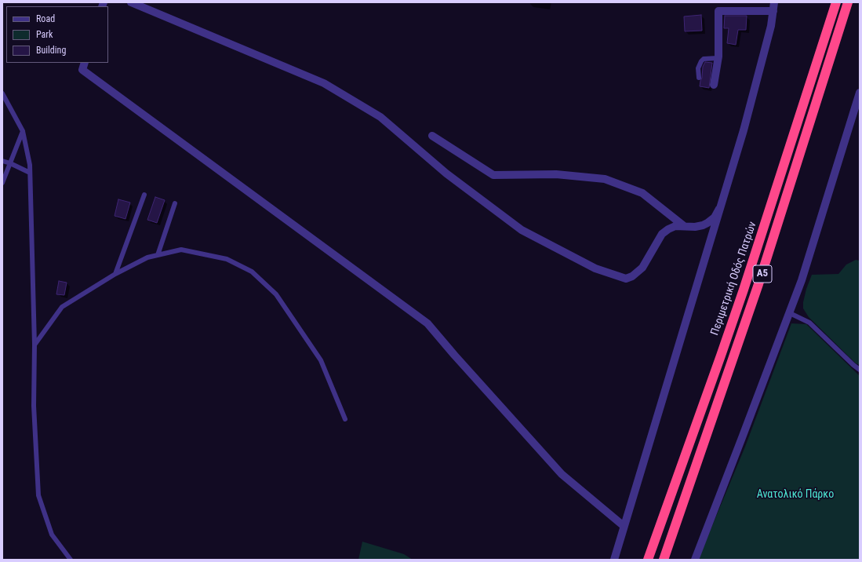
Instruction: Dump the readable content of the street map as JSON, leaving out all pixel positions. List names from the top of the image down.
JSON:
{
  "streets": {
    "highway": ["Α5", "Περιμετρική Οδός Πατρών"]
  },
  "parks": ["Ανατολικό Πάρκο"],
  "legend": ["Road", "Park", "Building"]
}
